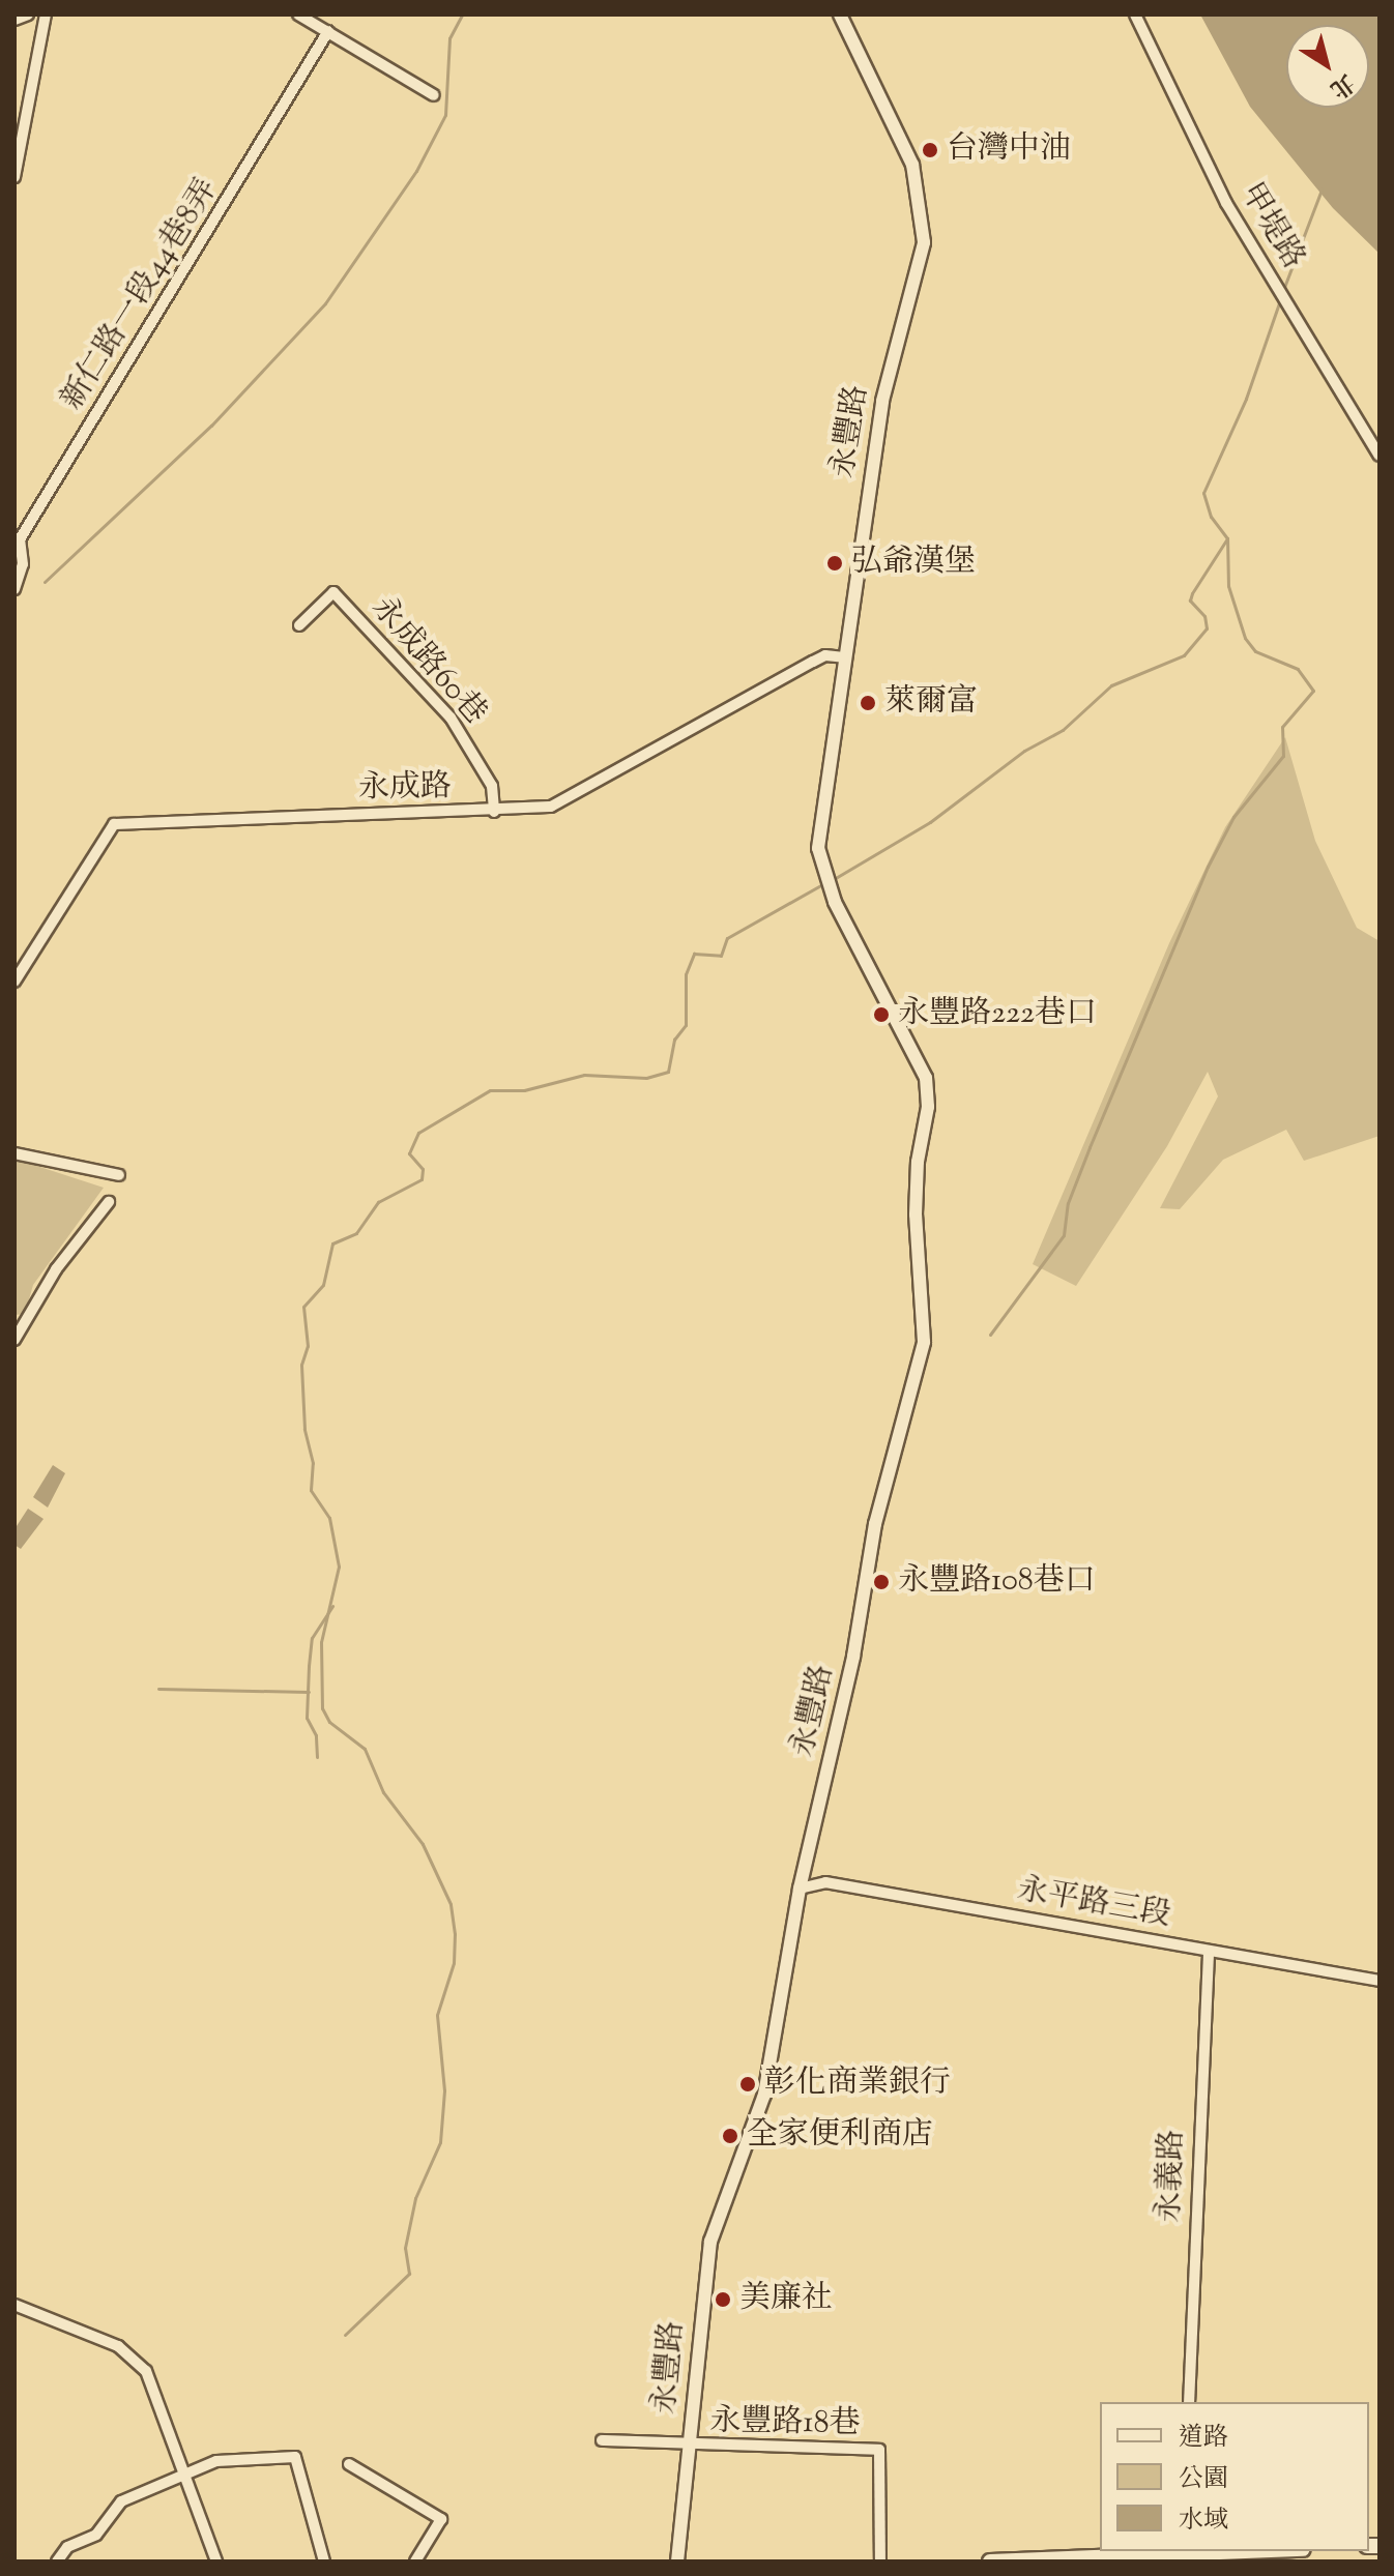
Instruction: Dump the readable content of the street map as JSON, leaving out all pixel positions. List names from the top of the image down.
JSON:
{
  "streets": {
    "street": [
      "甲堤路",
      "新仁路一段44巷8弄",
      "永豐路",
      "永成路60巷",
      "永成路",
      "永平路三段",
      "永義路",
      "永豐路18巷"
    ]
  },
  "crossings": [
    ["永豐路", "永成路"],
    ["永豐路", "永平路三段"],
    ["永豐路", "永豐路18巷"],
    ["永成路60巷", "永成路"],
    ["永平路三段", "永義路"]
  ],
  "places": [
    "台灣中油",
    "弘爺漢堡",
    "萊爾富",
    "永豐路222巷口",
    "永豐路108巷口",
    "彰化商業銀行",
    "全家便利商店",
    "美廉社"
  ],
  "legend": ["道路", "公園", "水域"],
  "north": "bottom right"
}
